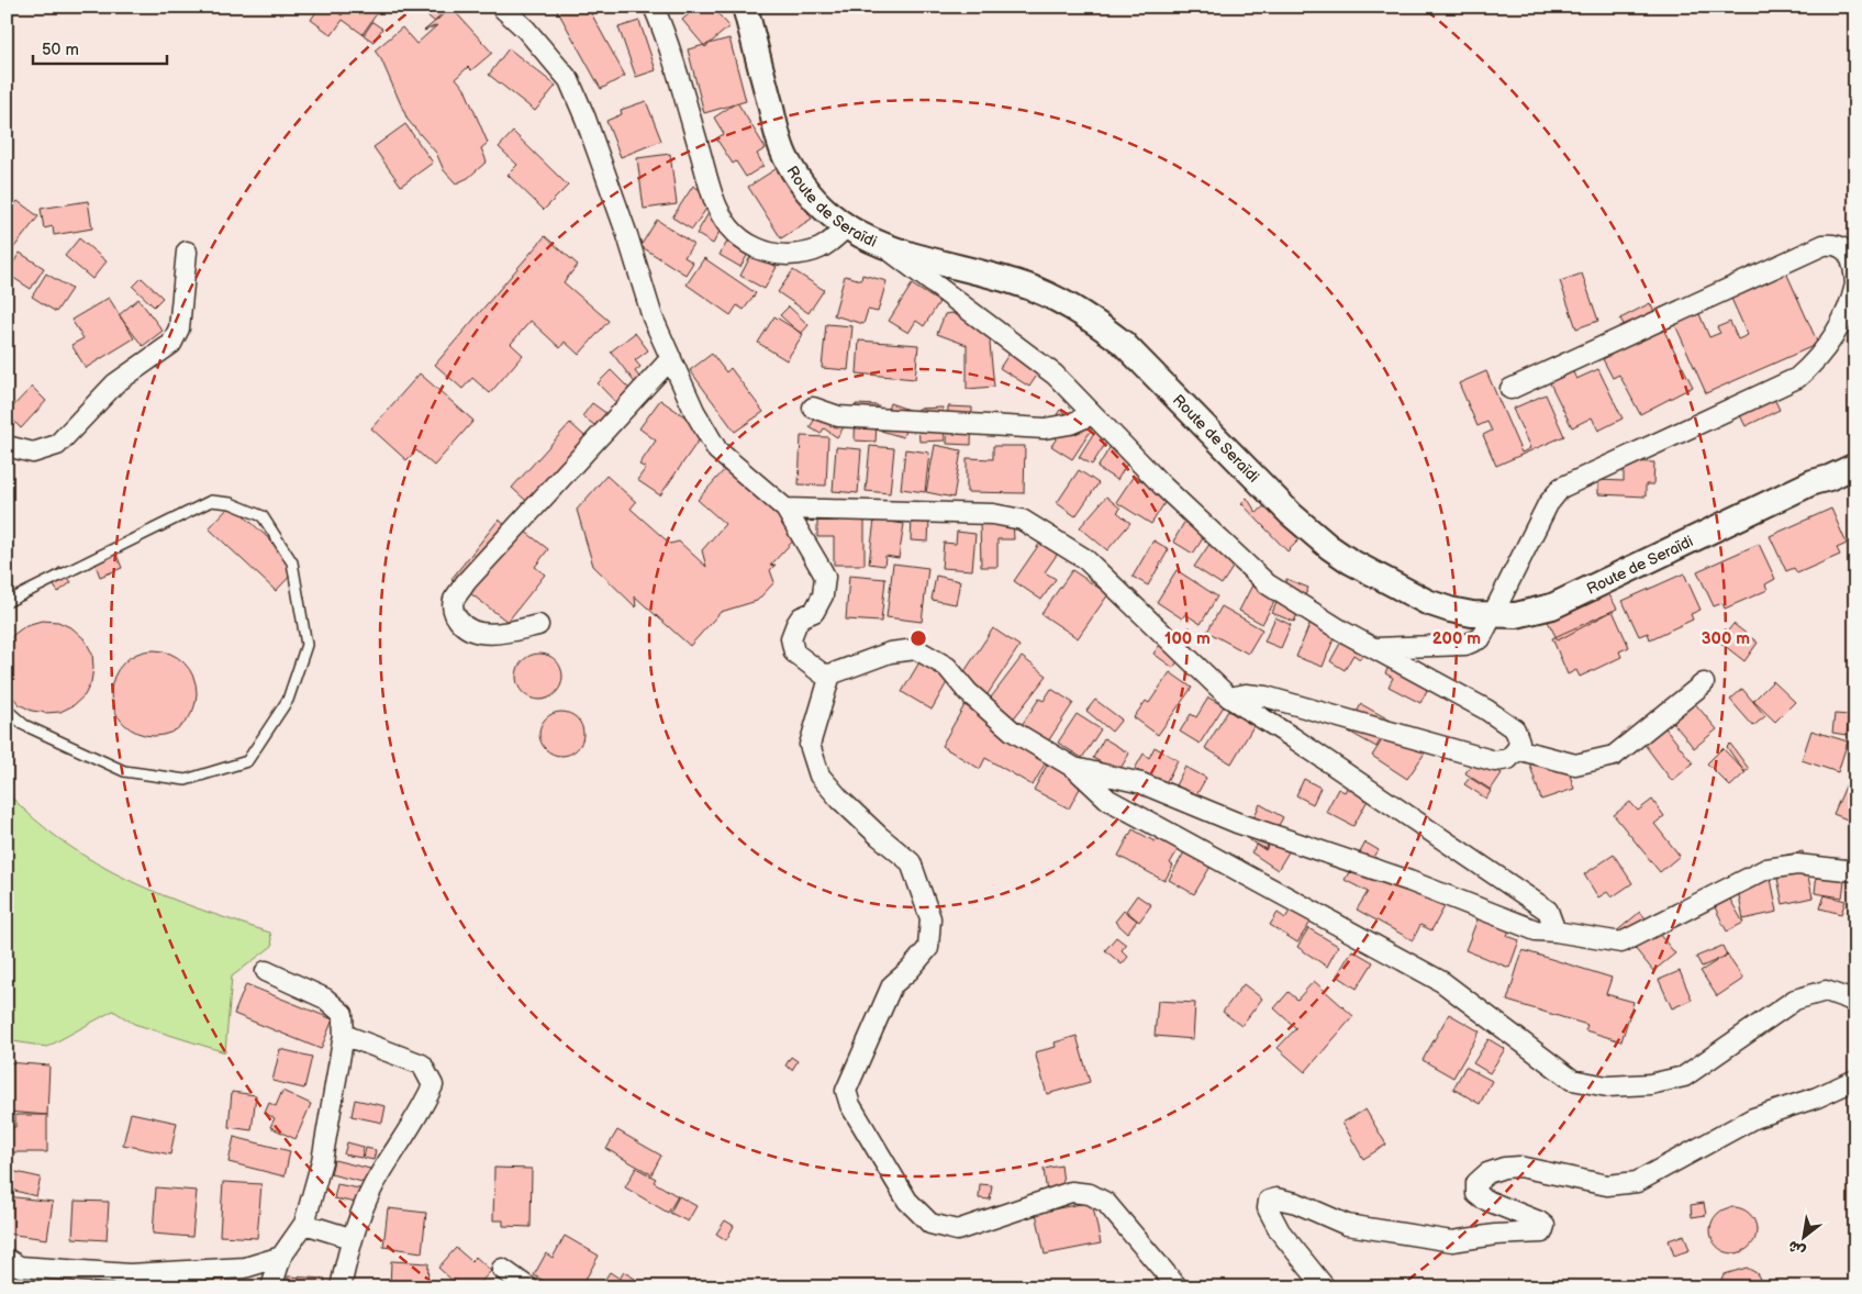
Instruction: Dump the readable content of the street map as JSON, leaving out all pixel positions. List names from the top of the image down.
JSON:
{
  "streets": {
    "street": ["Route de Seraïdi"]
  },
  "scale_bar": "50 m",
  "north": "bottom left",
  "rings": ["100 m", "200 m", "300 m"]
}
